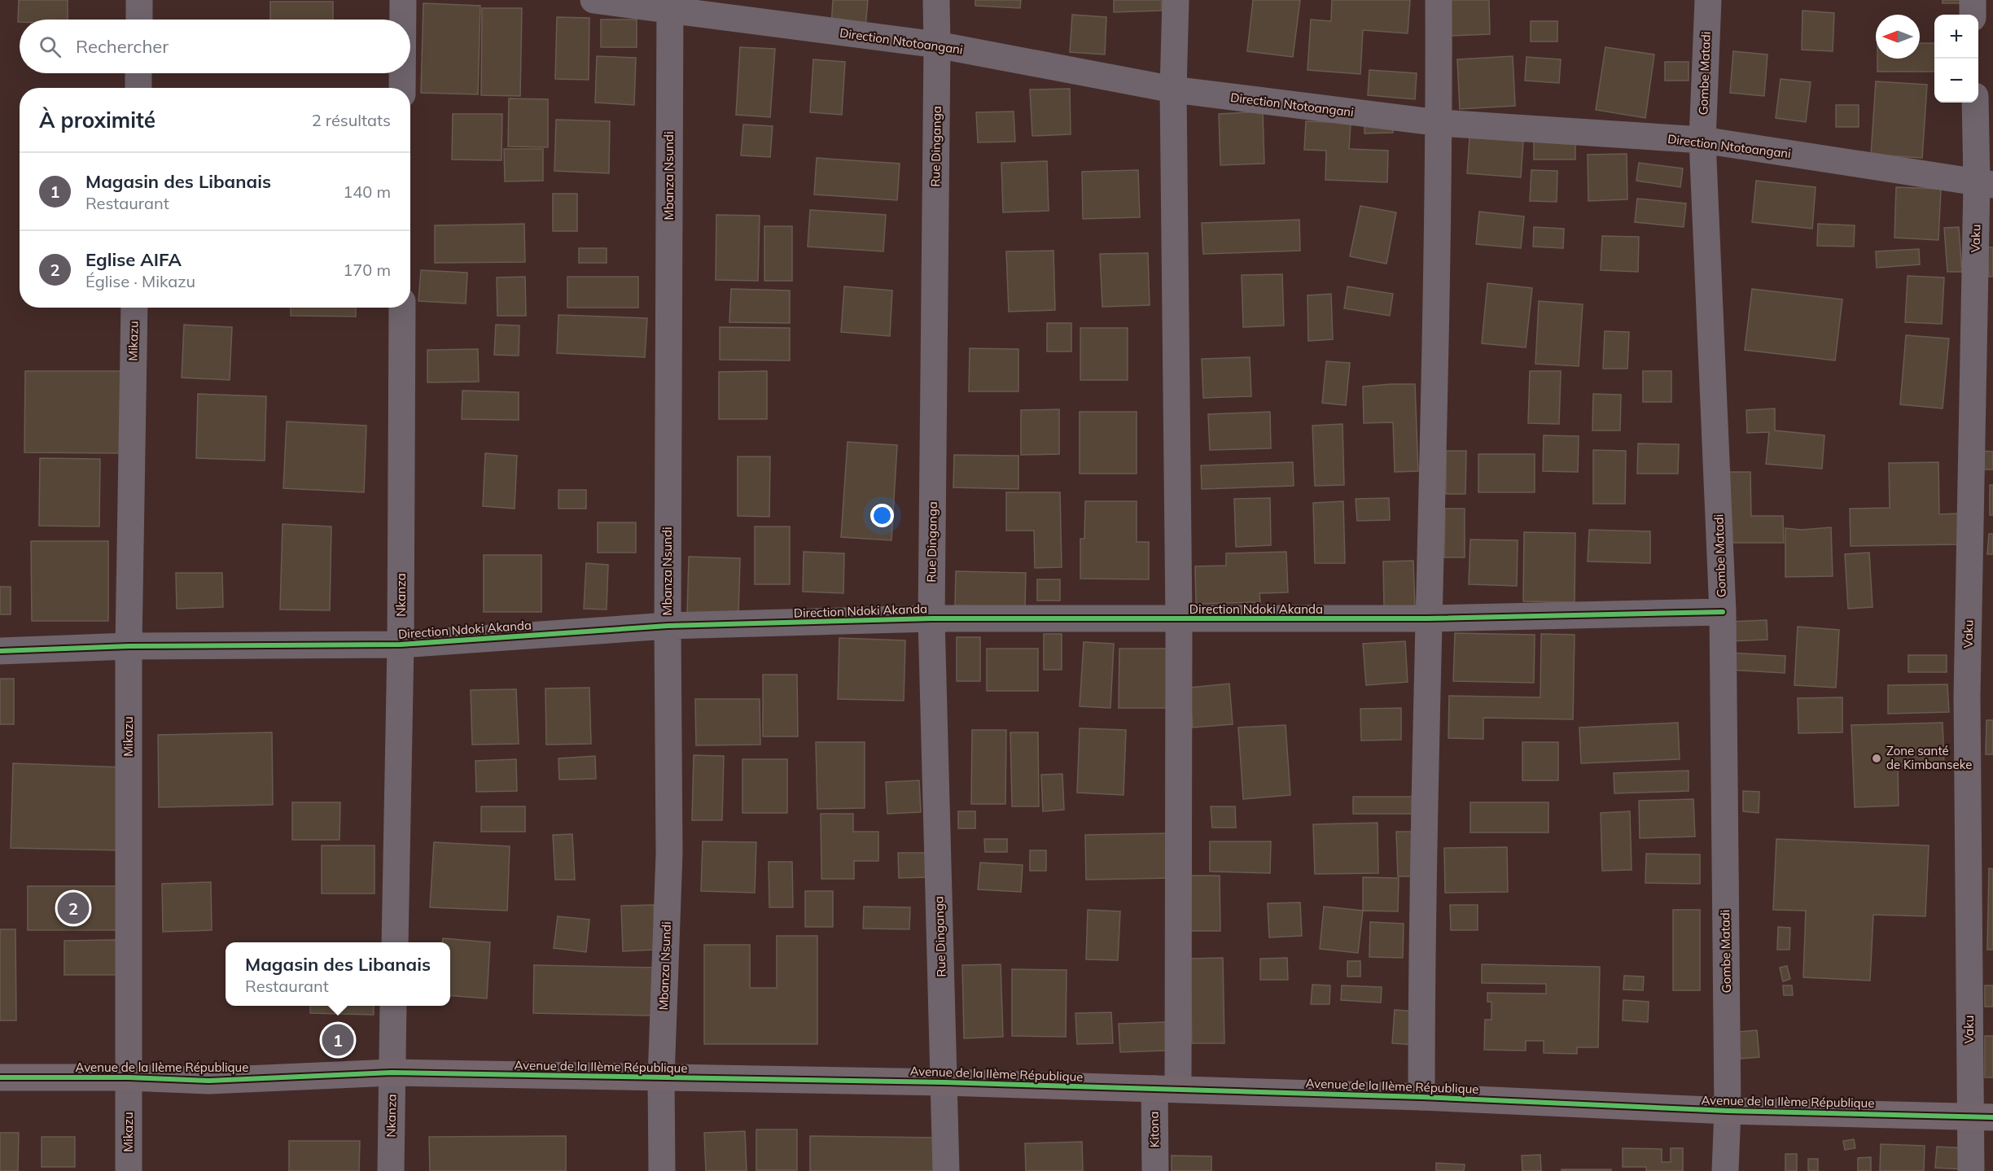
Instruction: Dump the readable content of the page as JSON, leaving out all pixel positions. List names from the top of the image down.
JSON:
{
  "streets": {
    "street": [
      "Direction Ntotoangani",
      "Gombe Matadi",
      "Rue Dinganga",
      "Mbanza Nsundi",
      "Vaku",
      "Mikazu",
      "Nkanza",
      "Direction Ndoki Akanda",
      "Avenue de la IIème République",
      "Kitona"
    ]
  },
  "crossings": [
    ["Direction Ntotoangani", "Gombe Matadi"],
    ["Direction Ntotoangani", "Rue Dinganga"],
    ["Direction Ntotoangani", "Mbanza Nsundi"],
    ["Direction Ntotoangani", "Vaku"],
    ["Direction Ntotoangani", "Kitona"],
    ["Gombe Matadi", "Direction Ndoki Akanda"],
    ["Gombe Matadi", "Avenue de la IIème République"],
    ["Rue Dinganga", "Direction Ndoki Akanda"],
    ["Rue Dinganga", "Avenue de la IIème République"],
    ["Mbanza Nsundi", "Direction Ndoki Akanda"],
    ["Mbanza Nsundi", "Avenue de la IIème République"],
    ["Vaku", "Avenue de la IIème République"],
    ["Mikazu", "Direction Ndoki Akanda"],
    ["Mikazu", "Avenue de la IIème République"],
    ["Nkanza", "Direction Ndoki Akanda"],
    ["Nkanza", "Avenue de la IIème République"],
    ["Direction Ndoki Akanda", "Kitona"],
    ["Avenue de la IIème République", "Kitona"]
  ],
  "places": ["Zone santé de Kimbanseke"],
  "north": "left",
  "page": {
    "map_buttons": ["+", "−"],
    "search": "Rechercher",
    "heading": ["À proximité", "2 résultats"],
    "list": [
      {
        "mark": "1",
        "name": "Magasin des Libanais",
        "note": "Restaurant",
        "value": "140 m"
      },
      {
        "mark": "2",
        "name": "Eglise AIFA",
        "note": "Église · Mikazu",
        "value": "170 m"
      }
    ],
    "pins": ["2", "1"],
    "popup": ["Magasin des Libanais", "Restaurant"]
  }
}
